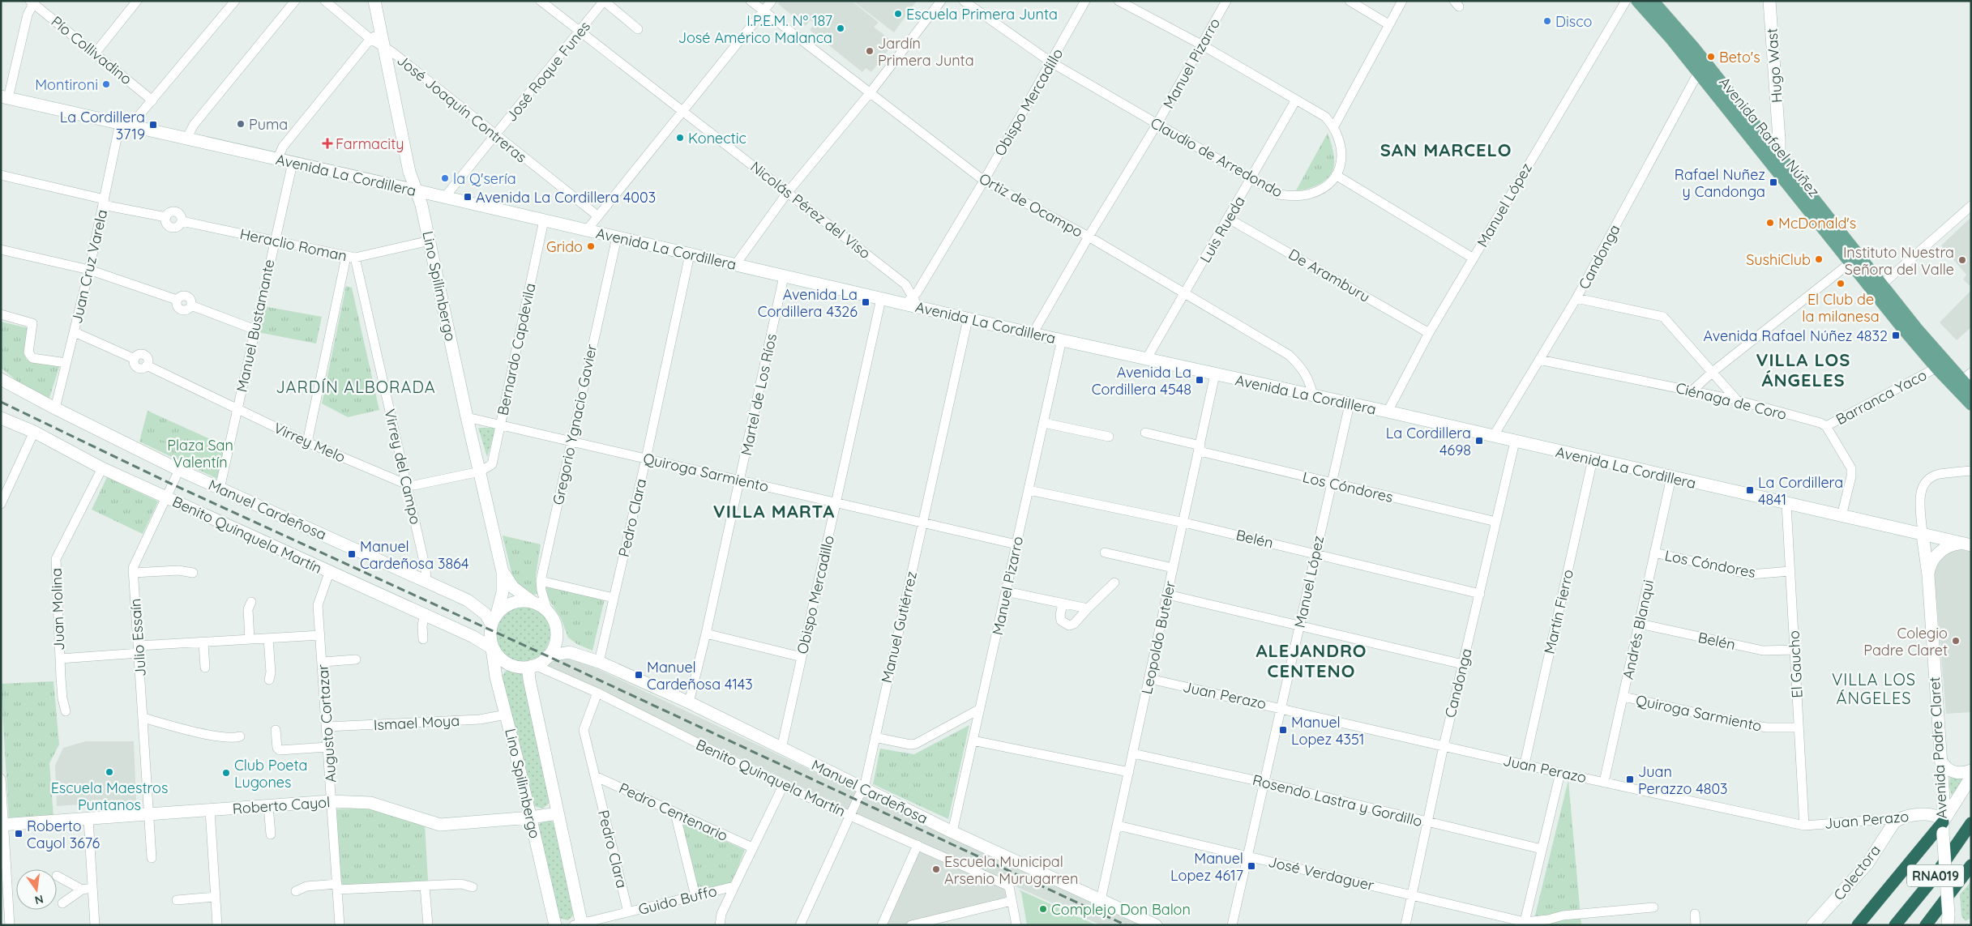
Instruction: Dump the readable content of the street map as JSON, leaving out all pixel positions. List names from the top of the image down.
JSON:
{
  "streets": {
    "highway": ["RNA019"],
    "main road": [
      "Hugo Wast",
      "Avenida Rafael Núñez",
      "Avenida La Cordillera",
      "Lino Spilimbergo",
      "Manuel Cardeñosa",
      "Benito Quinquela Martín",
      "Juan Perazo",
      "Avenida Padre Claret",
      "Roberto Cayol",
      "Colectora"
    ],
    "street": [
      "Pío Collivadino",
      "Manuel Pizarro",
      "José Roque Funes",
      "Obispo Mercadillo",
      "José Joaquín Contreras",
      "Claudio de Arredondo",
      "Ortiz de Ocampo",
      "Manuel López",
      "Nicolás Pérez del Viso",
      "Luis Rueda",
      "Heraclio Roman",
      "Candonga",
      "Juan Cruz Varela",
      "De Aramburu",
      "Manuel Bustamante",
      "Bernardo Capdevila",
      "Martel de Los Ríos",
      "Barranca Yaco",
      "Ciénaga de Coro",
      "Gregorio Ygnacio Gavier",
      "Virrey Melo",
      "Virrey del Campo",
      "Quiroga Sarmiento",
      "Los Cóndores",
      "Pedro Clara",
      "Belén",
      "Juan Molina",
      "Martín Fierro",
      "Manuel Gutiérrez",
      "Andrés Blanqui",
      "Julio Essaín",
      "Leopoldo Buteler",
      "El Gaucho",
      "Ismael Moya",
      "Augusto Cortazar",
      "Rosendo Lastra y Gordillo",
      "Pedro Centenario",
      "José Verdaguer",
      "Guido Buffo"
    ]
  },
  "crossings": [
    ["Pío Collivadino", "Juan Cruz Varela"],
    ["Manuel Pizarro", "Claudio de Arredondo"],
    ["Manuel Pizarro", "Avenida La Cordillera"],
    ["Manuel Pizarro", "Ortiz de Ocampo"],
    ["Manuel Pizarro", "Quiroga Sarmiento"],
    ["Manuel Pizarro", "Manuel Cardeñosa"],
    ["Manuel Pizarro", "Belén"],
    ["Hugo Wast", "Avenida Rafael Núñez"],
    ["José Roque Funes", "José Joaquín Contreras"],
    ["José Roque Funes", "Avenida La Cordillera"],
    ["José Roque Funes", "Nicolás Pérez del Viso"],
    ["Obispo Mercadillo", "Claudio de Arredondo"],
    ["Obispo Mercadillo", "Avenida La Cordillera"],
    ["Obispo Mercadillo", "Ortiz de Ocampo"],
    ["Obispo Mercadillo", "Nicolás Pérez del Viso"],
    ["Obispo Mercadillo", "Quiroga Sarmiento"],
    ["Obispo Mercadillo", "Manuel Cardeñosa"],
    ["José Joaquín Contreras", "Lino Spilimbergo"],
    ["Avenida Rafael Núñez", "Candonga"],
    ["Avenida Rafael Núñez", "Barranca Yaco"],
    ["Claudio de Arredondo", "Luis Rueda"],
    ["Avenida La Cordillera", "Ortiz de Ocampo"],
    ["Avenida La Cordillera", "Manuel López"],
    ["Avenida La Cordillera", "Nicolás Pérez del Viso"],
    ["Avenida La Cordillera", "Luis Rueda"],
    ["Avenida La Cordillera", "Candonga"],
    ["Avenida La Cordillera", "Juan Cruz Varela"],
    ["Avenida La Cordillera", "Lino Spilimbergo"],
    ["Avenida La Cordillera", "Manuel Bustamante"],
    ["Avenida La Cordillera", "Bernardo Capdevila"],
    ["Avenida La Cordillera", "Martel de Los Ríos"],
    ["Avenida La Cordillera", "Gregorio Ygnacio Gavier"],
    ["Avenida La Cordillera", "Pedro Clara"],
    ["Avenida La Cordillera", "Martín Fierro"],
    ["Avenida La Cordillera", "Manuel Gutiérrez"],
    ["Avenida La Cordillera", "Andrés Blanqui"],
    ["Avenida La Cordillera", "Leopoldo Buteler"],
    ["Avenida La Cordillera", "El Gaucho"],
    ["Avenida La Cordillera", "Avenida Padre Claret"],
    ["Ortiz de Ocampo", "Luis Rueda"],
    ["Manuel López", "De Aramburu"],
    ["Manuel López", "Los Cóndores"],
    ["Manuel López", "Belén"],
    ["Manuel López", "Juan Perazo"],
    ["Manuel López", "Rosendo Lastra y Gordillo"],
    ["Manuel López", "José Verdaguer"],
    ["Luis Rueda", "De Aramburu"],
    ["Heraclio Roman", "Juan Cruz Varela"],
    ["Heraclio Roman", "Lino Spilimbergo"],
    ["Heraclio Roman", "Manuel Bustamante"],
    ["Heraclio Roman", "Virrey del Campo"],
    ["Candonga", "Ciénaga de Coro"],
    ["Candonga", "Los Cóndores"],
    ["Candonga", "Belén"],
    ["Candonga", "Juan Perazo"],
    ["Candonga", "Rosendo Lastra y Gordillo"],
    ["Candonga", "José Verdaguer"],
    ["Juan Cruz Varela", "Virrey Melo"],
    ["Juan Cruz Varela", "Manuel Cardeñosa"],
    ["Lino Spilimbergo", "Bernardo Capdevila"],
    ["Lino Spilimbergo", "Gregorio Ygnacio Gavier"],
    ["Lino Spilimbergo", "Virrey Melo"],
    ["Lino Spilimbergo", "Quiroga Sarmiento"],
    ["Lino Spilimbergo", "Manuel Cardeñosa"],
    ["Lino Spilimbergo", "Benito Quinquela Martín"],
    ["Lino Spilimbergo", "Ismael Moya"],
    ["Lino Spilimbergo", "Roberto Cayol"],
    ["Lino Spilimbergo", "Guido Buffo"],
    ["Manuel Bustamante", "Virrey Melo"],
    ["Manuel Bustamante", "Manuel Cardeñosa"],
    ["Bernardo Capdevila", "Virrey Melo"],
    ["Bernardo Capdevila", "Quiroga Sarmiento"],
    ["Martel de Los Ríos", "Quiroga Sarmiento"],
    ["Martel de Los Ríos", "Manuel Cardeñosa"],
    ["Barranca Yaco", "Ciénaga de Coro"],
    ["Gregorio Ygnacio Gavier", "Quiroga Sarmiento"],
    ["Gregorio Ygnacio Gavier", "Manuel Cardeñosa"],
    ["Gregorio Ygnacio Gavier", "Benito Quinquela Martín"],
    ["Virrey Melo", "Virrey del Campo"],
    ["Virrey del Campo", "Manuel Cardeñosa"],
    ["Quiroga Sarmiento", "Pedro Clara"],
    ["Quiroga Sarmiento", "Manuel Gutiérrez"],
    ["Quiroga Sarmiento", "Andrés Blanqui"],
    ["Quiroga Sarmiento", "El Gaucho"],
    ["Los Cóndores", "Andrés Blanqui"],
    ["Los Cóndores", "Leopoldo Buteler"],
    ["Los Cóndores", "El Gaucho"],
    ["Manuel Cardeñosa", "Pedro Clara"],
    ["Manuel Cardeñosa", "Benito Quinquela Martín"],
    ["Manuel Cardeñosa", "Manuel Gutiérrez"],
    ["Manuel Cardeñosa", "Julio Essaín"],
    ["Manuel Cardeñosa", "Leopoldo Buteler"],
    ["Pedro Clara", "Benito Quinquela Martín"],
    ["Pedro Clara", "Pedro Centenario"],
    ["Pedro Clara", "Guido Buffo"],
    ["Benito Quinquela Martín", "Juan Molina"],
    ["Benito Quinquela Martín", "Manuel Gutiérrez"],
    ["Benito Quinquela Martín", "Julio Essaín"],
    ["Benito Quinquela Martín", "Augusto Cortazar"],
    ["Belén", "Andrés Blanqui"],
    ["Belén", "Leopoldo Buteler"],
    ["Belén", "El Gaucho"],
    ["Martín Fierro", "Juan Perazo"],
    ["Andrés Blanqui", "Juan Perazo"],
    ["Julio Essaín", "Roberto Cayol"],
    ["Leopoldo Buteler", "Juan Perazo"],
    ["Leopoldo Buteler", "Rosendo Lastra y Gordillo"],
    ["Leopoldo Buteler", "José Verdaguer"],
    ["El Gaucho", "Juan Perazo"],
    ["Juan Perazo", "Avenida Padre Claret"],
    ["Juan Perazo", "Colectora"],
    ["Ismael Moya", "Augusto Cortazar"],
    ["Augusto Cortazar", "Roberto Cayol"]
  ],
  "districts": [
    "SAN MARCELO",
    "VILLA LOS ÁNGELES",
    "JARDÍN ALBORADA",
    "VILLA MARTA",
    "ALEJANDRO CENTENO",
    "VILLA LOS ÁNGELES"
  ],
  "parks": ["Plaza San Valentín"],
  "places": {
    "other": [
      "Escuela Primera Junta",
      "Disco",
      "I.P.E.M. Nº 187 José Américo Malanca",
      "Jardín Primera Junta",
      "Beto's",
      "Montironi",
      "Puma",
      "Konectic",
      "la Q'sería",
      "McDonald's",
      "Grido",
      "SushiClub",
      "Instituto Nuestra Señora del Valle",
      "El Club de la milanesa",
      "Colegio Padre Claret",
      "Escuela Maestros Puntanos",
      "Club Poeta Lugones",
      "Escuela Municipal Arsenio Murugarren",
      "Complejo Don Balon"
    ],
    "transit": [
      "La Cordillera 3719",
      "Rafael Nuñez y Candonga",
      "Avenida La Cordillera 4003",
      "Avenida La Cordillera 4326",
      "Avenida Rafael Núñez 4832",
      "Avenida La Cordillera 4548",
      "La Cordillera 4698",
      "La Cordillera 4841",
      "Manuel Cardeñosa 3864",
      "Manuel Cardeñosa 4143",
      "Manuel Lopez 4351",
      "Juan Perazzo 4803",
      "Roberto Cayol 3676",
      "Manuel Lopez 4617"
    ],
    "health": ["Farmacity"]
  },
  "north": "bottom"
}
